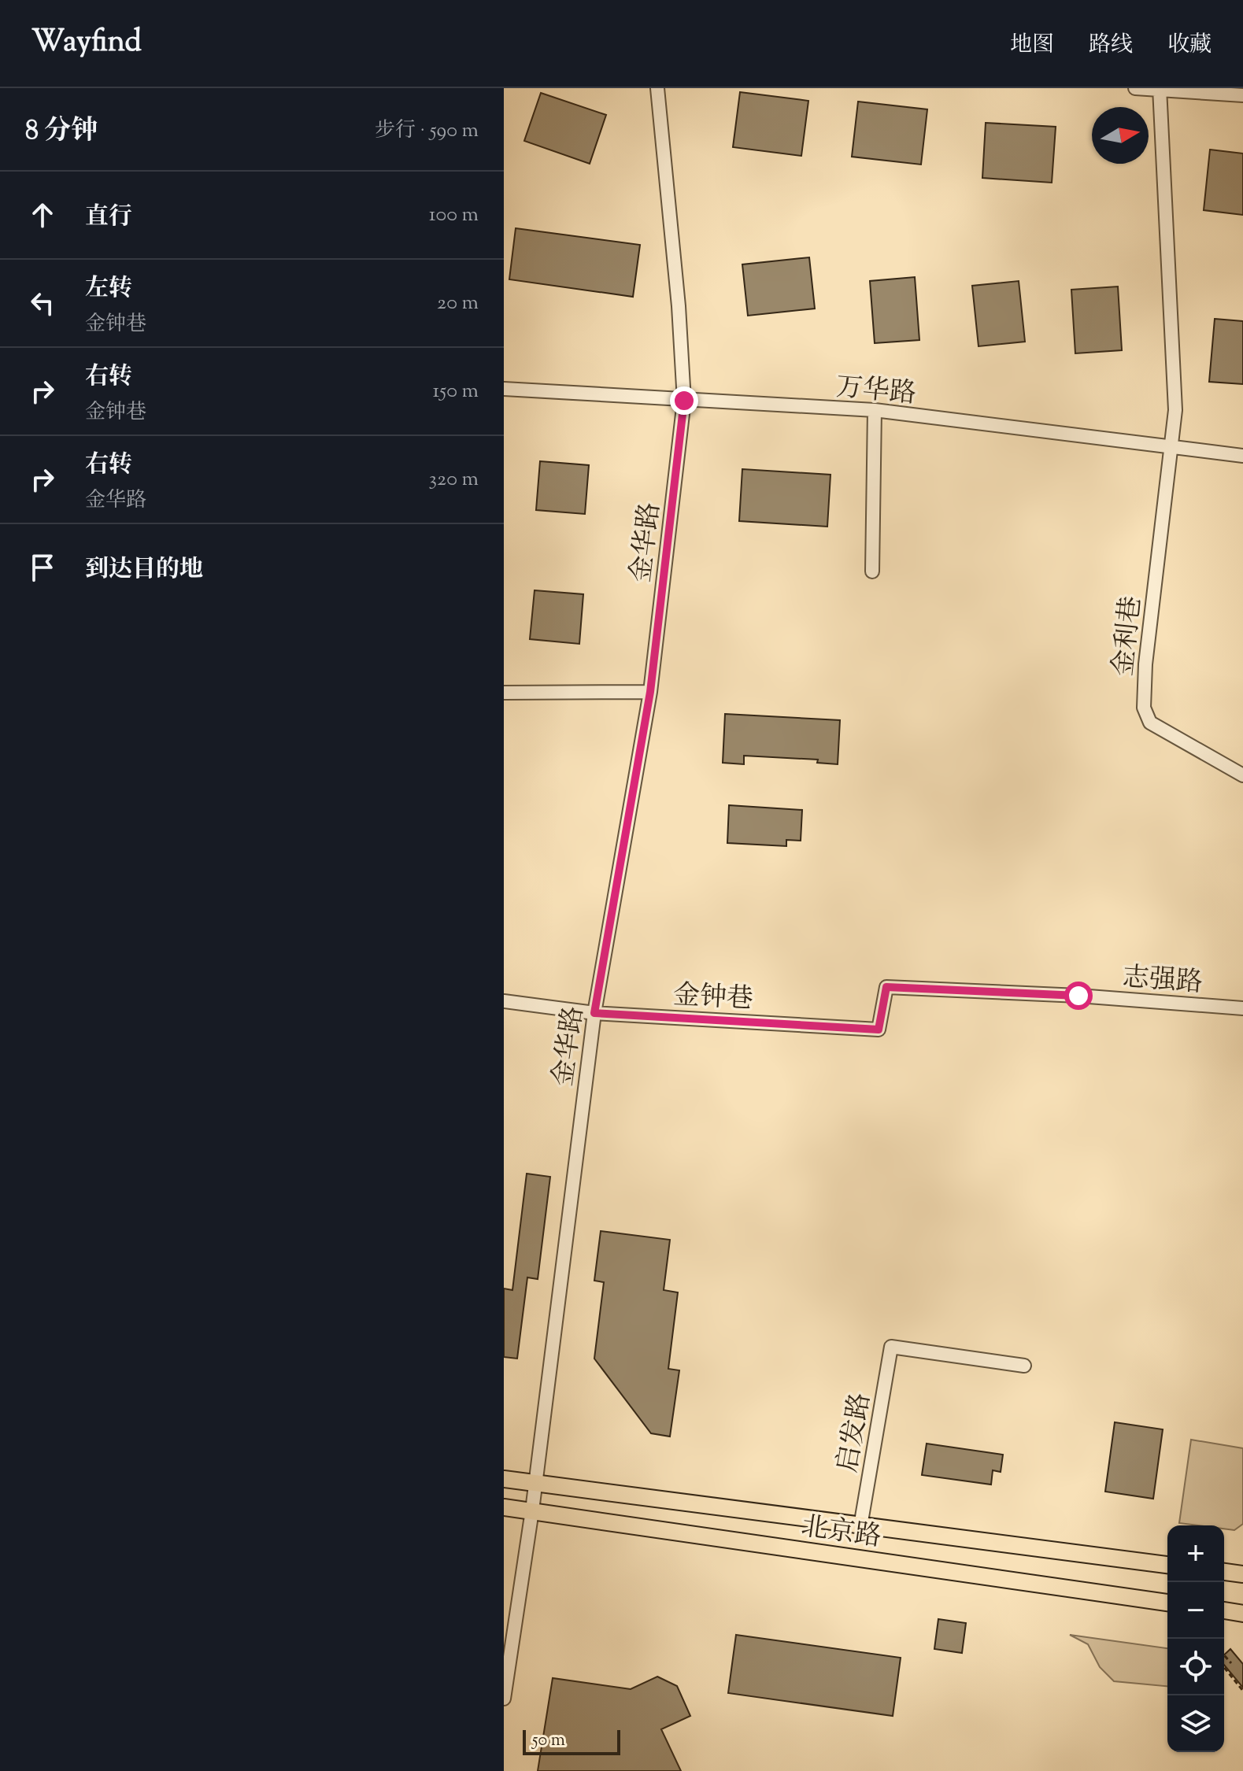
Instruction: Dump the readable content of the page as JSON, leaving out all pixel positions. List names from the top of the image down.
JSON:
{
  "streets": {
    "main road": ["北京路"],
    "street": [
      "万华路",
      "金华路",
      "金利巷",
      "志强路",
      "金钟巷",
      "启发路"
    ]
  },
  "crossings": [
    ["万华路", "金华路"],
    ["万华路", "金利巷"],
    ["金华路", "金钟巷"],
    ["金华路", "北京路"],
    ["志强路", "金钟巷"],
    ["启发路", "北京路"]
  ],
  "scale_bar": "50 m",
  "north": "right",
  "page": {
    "header": "Wayfind",
    "nav": ["地图", "路线", "收藏"],
    "heading": ["8 分钟", "步行 · 590 m"],
    "list": [
      ["直行", "100 m"],
      ["左转", "金钟巷", "20 m"],
      ["右转", "金钟巷", "150 m"],
      ["右转", "金华路", "320 m"],
      "到达目的地"
    ],
    "map_buttons": ["+", "−"],
    "scale": "50 m"
  }
}
